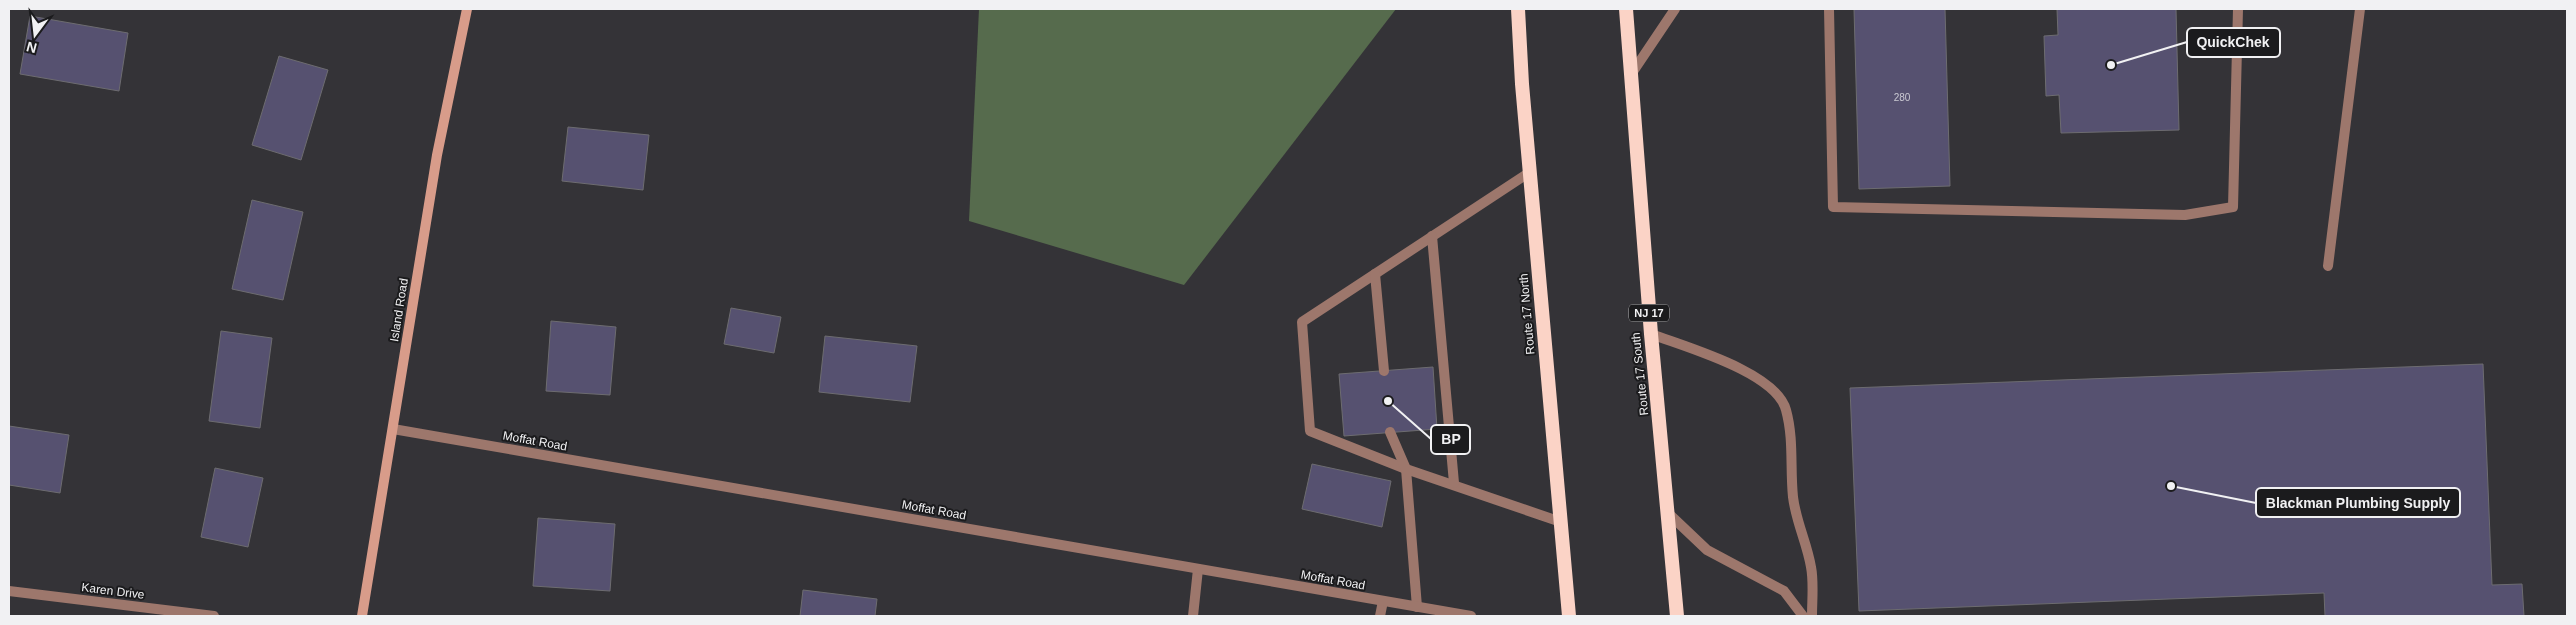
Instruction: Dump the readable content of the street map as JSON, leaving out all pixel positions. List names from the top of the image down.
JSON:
{
  "streets": {
    "highway": ["NJ 17", "Route 17 North", "Route 17 South"],
    "main road": ["Island Road"],
    "street": ["Moffat Road", "Karen Drive"]
  },
  "crossings": [
    ["Island Road", "Moffat Road"]
  ],
  "places": ["QuickChek", "BP", "Blackman Plumbing Supply"],
  "house_numbers": ["280"],
  "north": "bottom"
}
